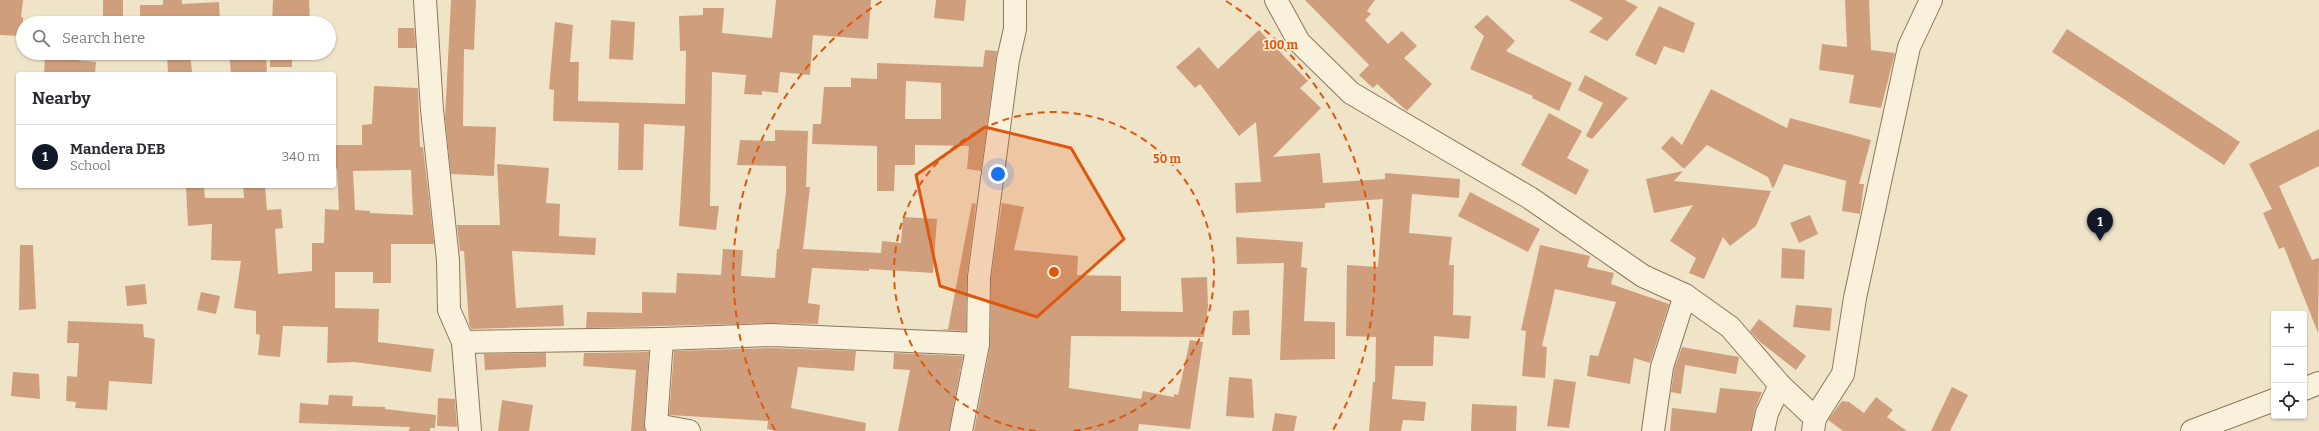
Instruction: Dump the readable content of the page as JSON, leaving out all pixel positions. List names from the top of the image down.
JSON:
{
  "page": {
    "search": "Search here",
    "heading": "Nearby",
    "list": [
      {
        "mark": "1",
        "name": "Mandera DEB",
        "note": "School",
        "value": "340 m"
      }
    ],
    "pins": "1",
    "map_buttons": ["+", "−"]
  },
  "rings": ["100 m", "50 m"]
}
